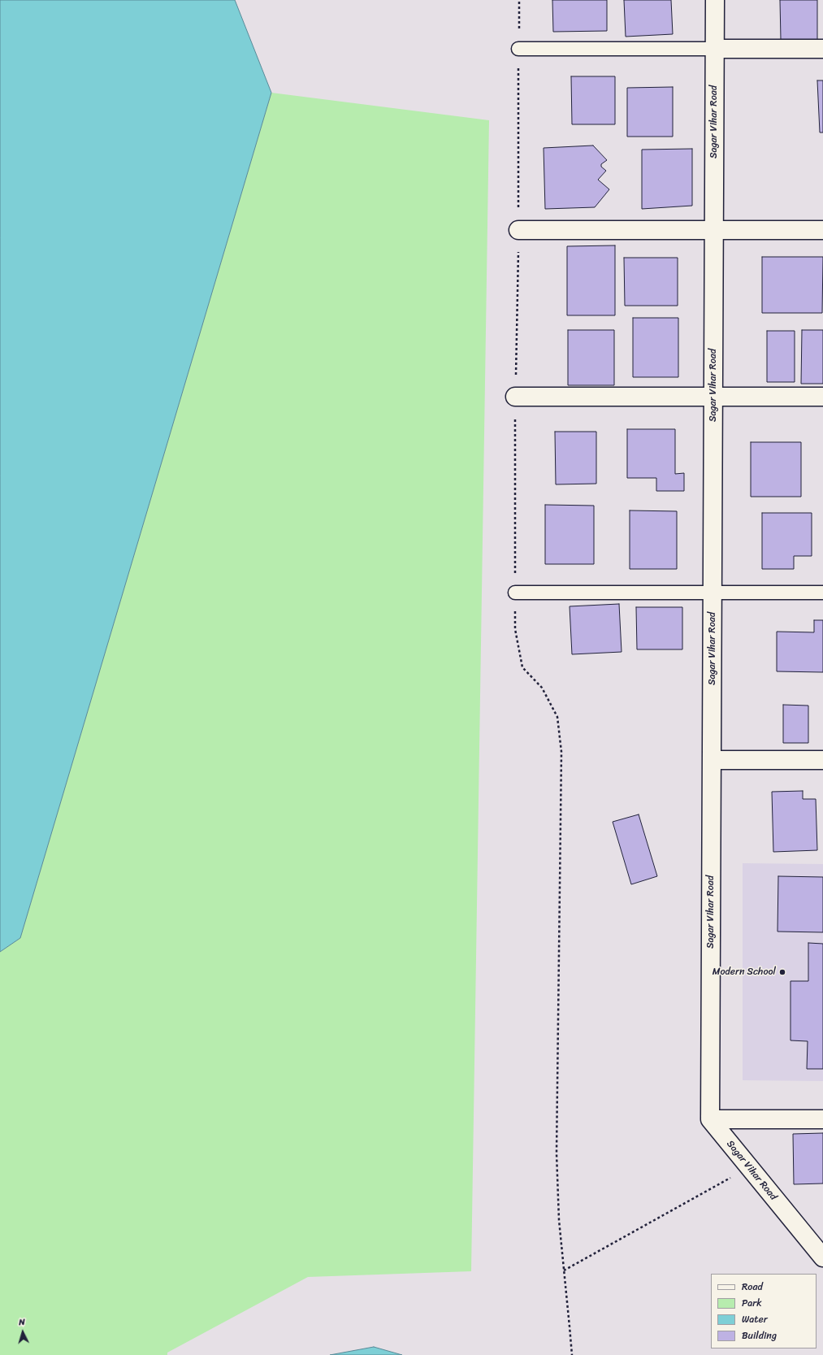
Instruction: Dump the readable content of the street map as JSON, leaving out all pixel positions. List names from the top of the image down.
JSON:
{
  "streets": {
    "street": ["Sagar Vihar Road"]
  },
  "places": ["Modern School"],
  "legend": [
    "Road",
    "Park",
    "Water",
    "Building"
  ],
  "north": "top"
}
